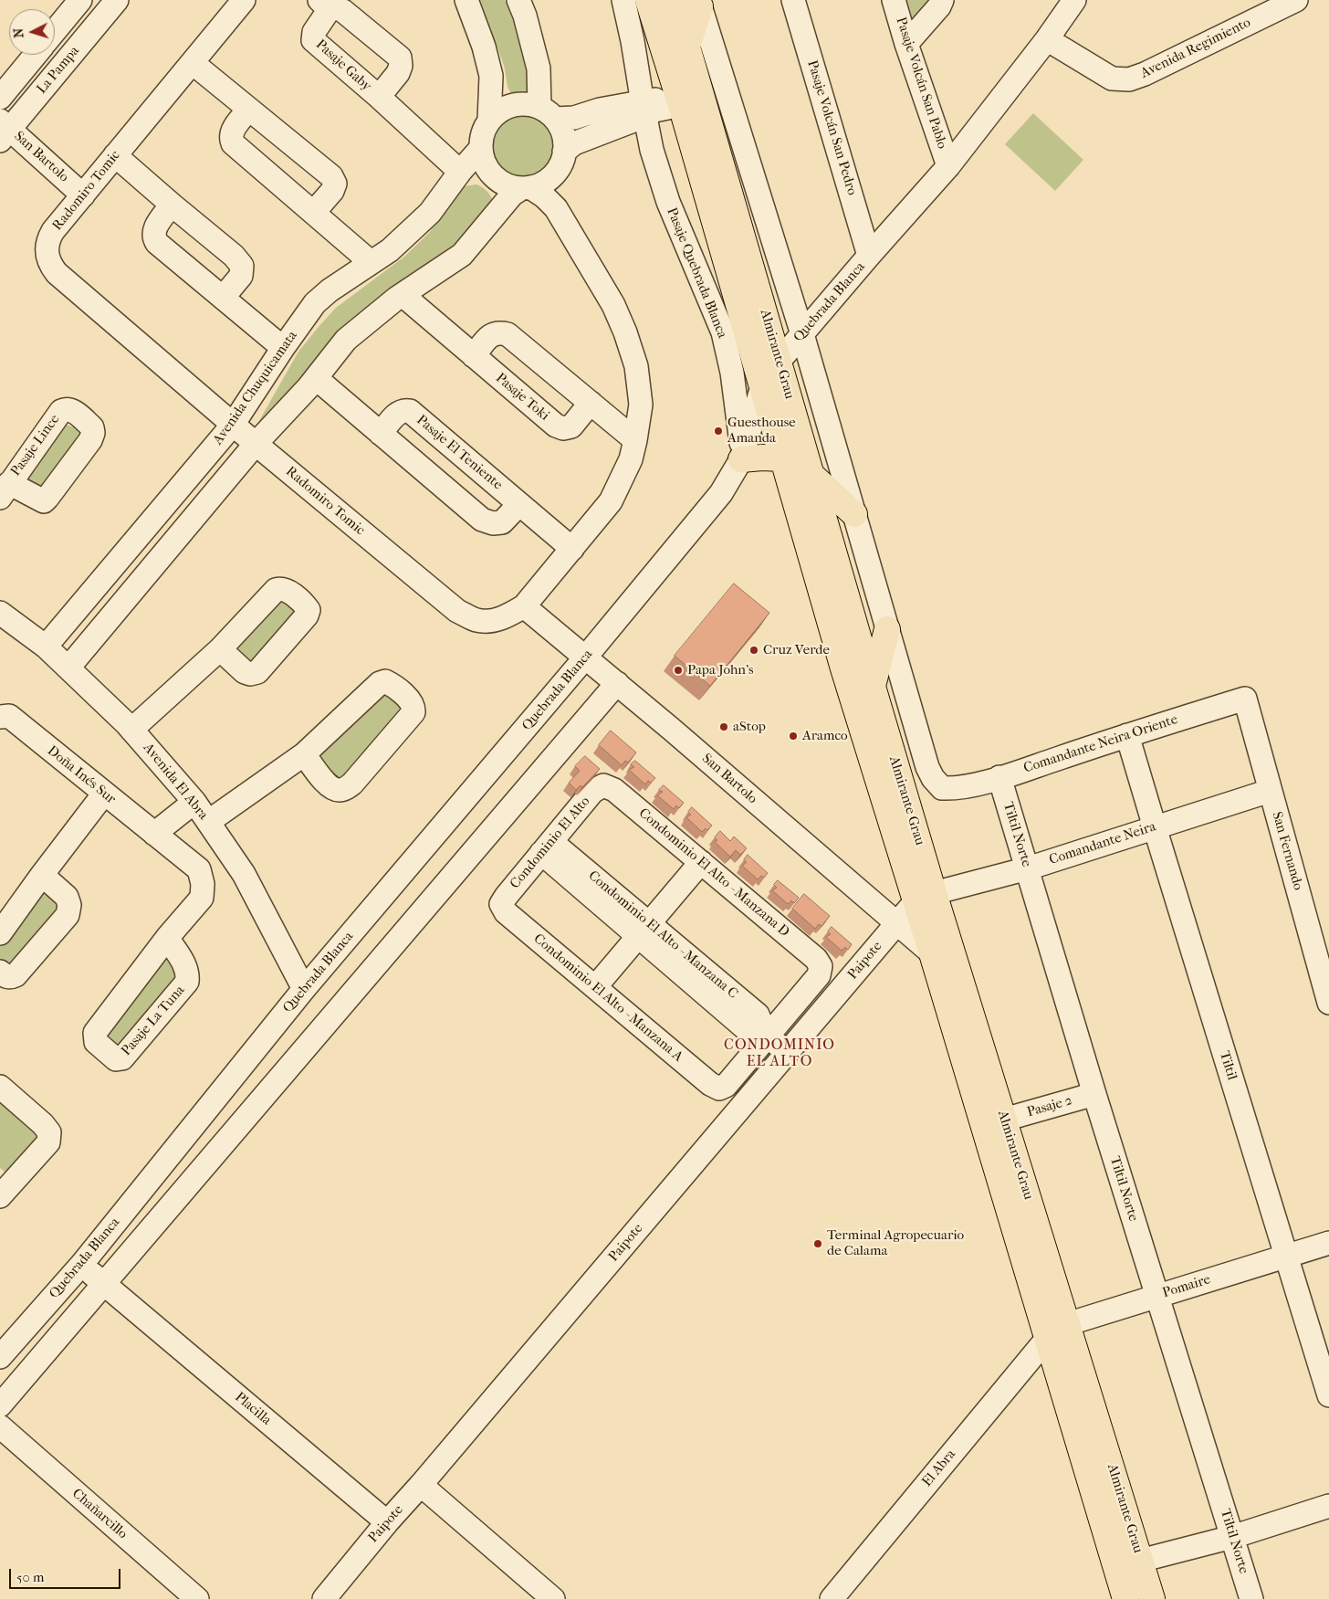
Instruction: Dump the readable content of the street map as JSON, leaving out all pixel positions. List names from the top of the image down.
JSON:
{
  "streets": {
    "main road": ["Almirante Grau"],
    "street": [
      "Avenida Regimiento",
      "Pasaje Gaby",
      "La Pampa",
      "Pasaje Volcán San Pablo",
      "Pasaje Volcán San Pedro",
      "San Bartolo",
      "Radomiro Tomic",
      "Pasaje Quebrada Blanca",
      "Quebrada Blanca",
      "Avenida Chuquicamata",
      "Pasaje Toki",
      "Pasaje El Teniente",
      "Comandante Neira Oriente",
      "Doña Inés Sur",
      "Avenida El Abra",
      "Tiltil Norte",
      "Condominio El Alto",
      "Comandante Neira",
      "San Fernando",
      "Condominio El Alto - Manzana D",
      "Paipote",
      "Condominio El Alto - Manzana A",
      "Pasaje La Tuna",
      "Tiltil",
      "Pasaje 2",
      "Pomaire",
      "Placilla",
      "El Abra",
      "Chañarcillo"
    ]
  },
  "crossings": [
    ["Avenida Regimiento", "Quebrada Blanca"],
    ["Pasaje Gaby", "Avenida Chuquicamata"],
    ["La Pampa", "San Bartolo"],
    ["Pasaje Volcán San Pablo", "Quebrada Blanca"],
    ["Pasaje Volcán San Pedro", "Quebrada Blanca"],
    ["San Bartolo", "Radomiro Tomic"],
    ["San Bartolo", "Quebrada Blanca"],
    ["San Bartolo", "Almirante Grau"],
    ["San Bartolo", "Paipote"],
    ["Radomiro Tomic", "Avenida Chuquicamata"],
    ["Radomiro Tomic", "Pasaje El Teniente"],
    ["Pasaje Quebrada Blanca", "Quebrada Blanca"],
    ["Quebrada Blanca", "Almirante Grau"],
    ["Quebrada Blanca", "Avenida El Abra"],
    ["Quebrada Blanca", "Placilla"],
    ["Almirante Grau", "Comandante Neira"],
    ["Almirante Grau", "Paipote"],
    ["Almirante Grau", "Pasaje 2"],
    ["Almirante Grau", "Pomaire"],
    ["Almirante Grau", "El Abra"],
    ["Avenida Chuquicamata", "Avenida El Abra"],
    ["Comandante Neira Oriente", "Tiltil Norte"],
    ["Comandante Neira Oriente", "San Fernando"],
    ["Comandante Neira Oriente", "Tiltil"],
    ["Doña Inés Sur", "Pasaje La Tuna"],
    ["Tiltil Norte", "Comandante Neira"],
    ["Tiltil Norte", "Pasaje 2"],
    ["Tiltil Norte", "Pomaire"],
    ["Condominio El Alto", "Condominio El Alto - Manzana D"],
    ["Condominio El Alto", "Condominio El Alto - Manzana A"],
    ["Comandante Neira", "San Fernando"],
    ["Comandante Neira", "Paipote"],
    ["Comandante Neira", "Tiltil"],
    ["Condominio El Alto - Manzana D", "Condominio El Alto - Manzana A"],
    ["Paipote", "Placilla"],
    ["Tiltil", "Pomaire"],
    ["Pomaire", "El Abra"]
  ],
  "districts": ["CONDOMINIO EL ALTO"],
  "places": [
    "Guesthouse Amanda",
    "Cruz Verde",
    "Papa John's",
    "aStop",
    "Aramco",
    "Terminal Agropecuario de Calama"
  ],
  "scale_bar": "50 m",
  "north": "left"
}
